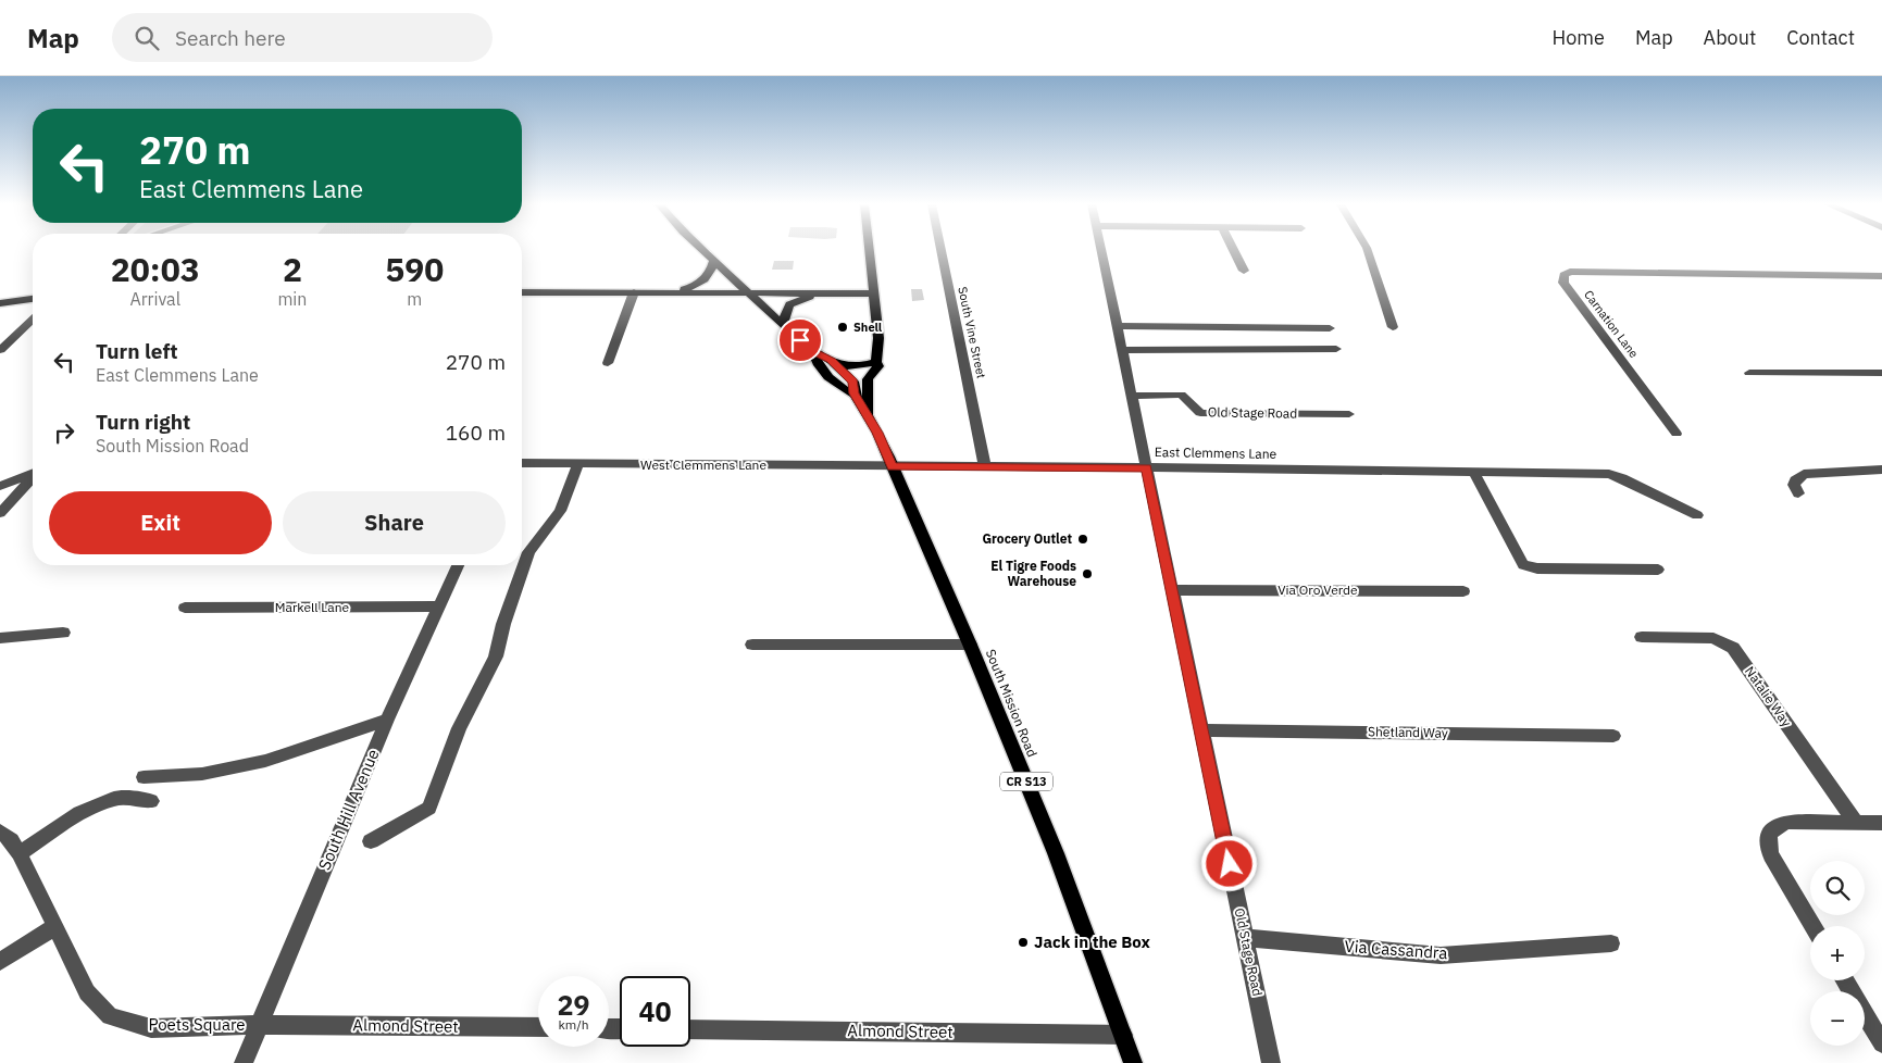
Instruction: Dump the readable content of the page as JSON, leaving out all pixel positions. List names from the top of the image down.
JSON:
{
  "streets": {
    "main road": ["South Mission Road", "CR S13"],
    "street": [
      "Carnation Lane",
      "South Vine Street",
      "Old Stage Road",
      "East Clemmens Lane",
      "West Clemmens Lane",
      "Via Oro Verde",
      "Markell Lane",
      "Natalie Way",
      "Shetland Way",
      "South Hill Avenue",
      "Via Cassandra",
      "Poets Square",
      "Almond Street"
    ]
  },
  "crossings": [
    ["South Vine Street", "East Clemmens Lane"],
    ["Old Stage Road", "East Clemmens Lane"],
    ["Old Stage Road", "Via Oro Verde"],
    ["Old Stage Road", "Shetland Way"],
    ["Old Stage Road", "Via Cassandra"],
    ["East Clemmens Lane", "West Clemmens Lane"],
    ["East Clemmens Lane", "South Mission Road"],
    ["West Clemmens Lane", "South Mission Road"],
    ["Markell Lane", "South Hill Avenue"],
    ["South Mission Road", "Almond Street"],
    ["South Hill Avenue", "Poets Square"],
    ["South Hill Avenue", "Almond Street"],
    ["Poets Square", "Almond Street"]
  ],
  "places": [
    "Shell",
    "Grocery Outlet",
    "El Tigre Foods Warehouse",
    "Jack in the Box"
  ],
  "page": {
    "header": "Map",
    "search": "Search here",
    "nav": [
      "Home",
      "Map",
      "About",
      "Contact"
    ],
    "turn": ["270 m", "East Clemmens Lane"],
    "eta": [
      "20:03",
      "Arrival",
      "2",
      "min",
      "590",
      "m"
    ],
    "list": [
      {
        "name": "Turn left",
        "note": "East Clemmens Lane",
        "value": "270 m"
      },
      {
        "name": "Turn right",
        "note": "South Mission Road",
        "value": "160 m"
      }
    ],
    "buttons": ["Exit", "Share"],
    "map_buttons": ["+", "−"],
    "speed": "29 km/h",
    "limit": "40"
  }
}
